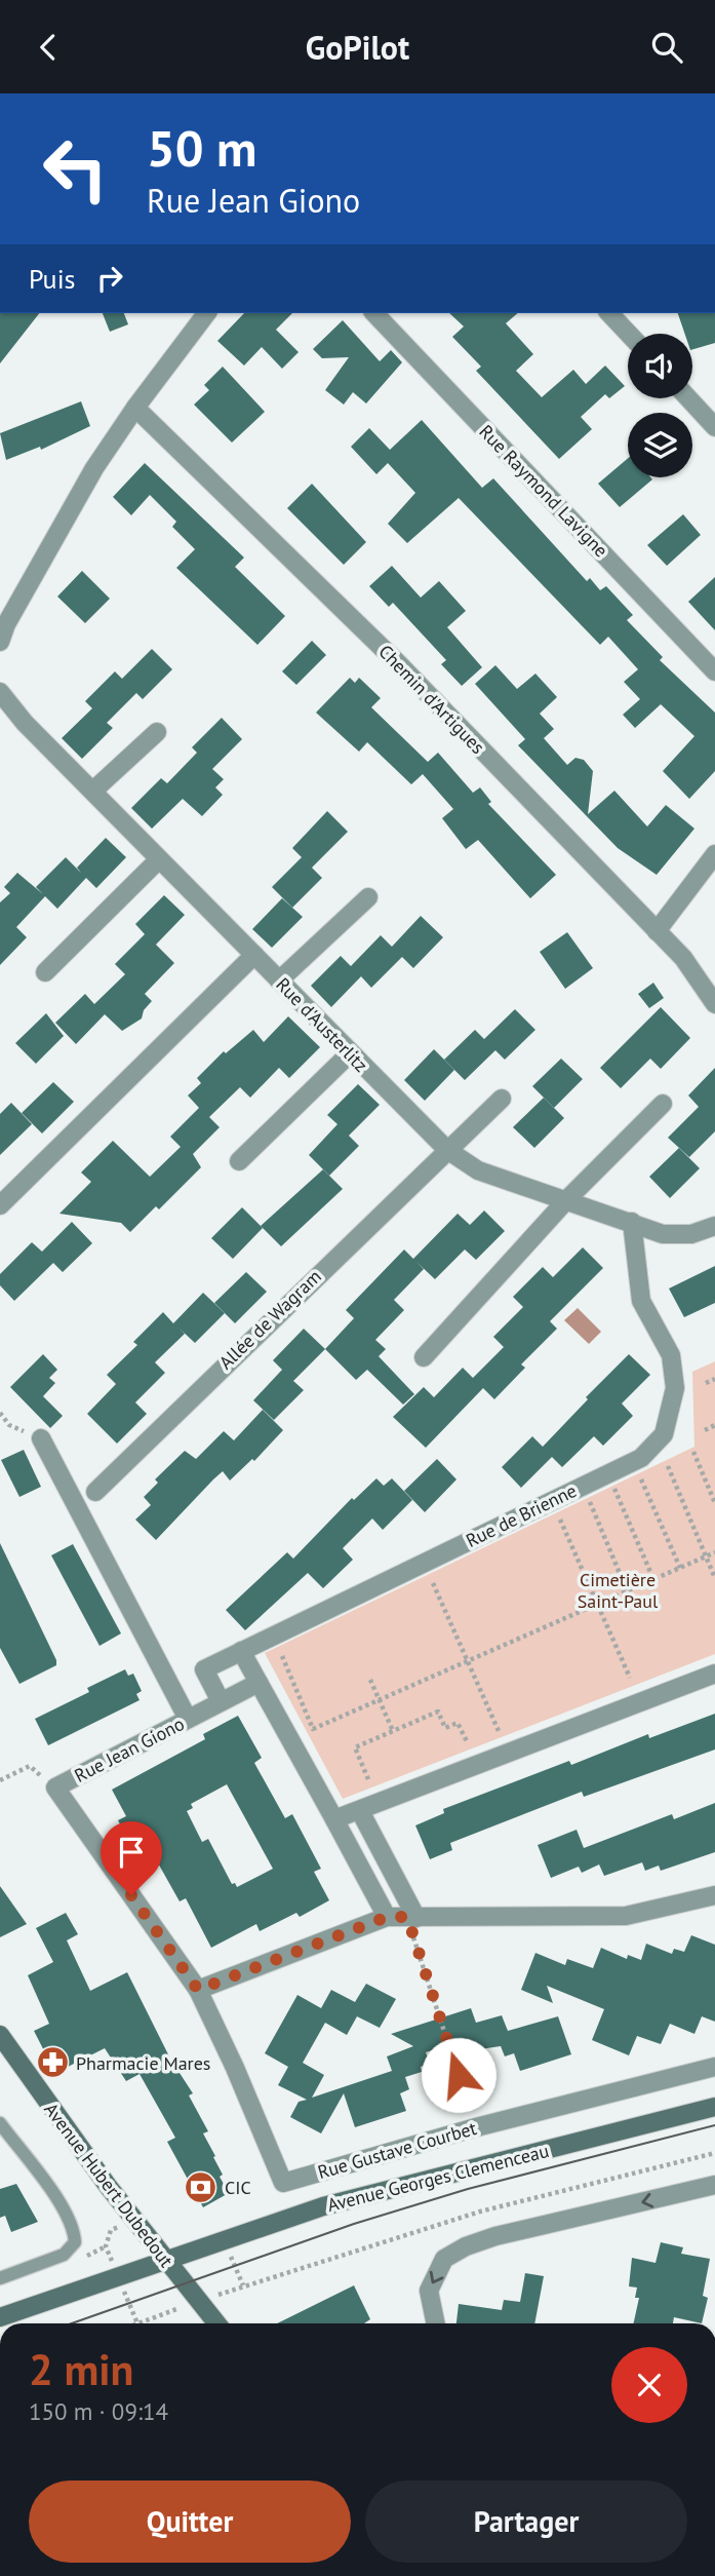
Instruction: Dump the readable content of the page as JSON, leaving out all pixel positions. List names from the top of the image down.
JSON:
{
  "streets": {
    "street": [
      "Rue Raymond Lavigne",
      "Chemin d'Artigues",
      "Rue d'Austerlitz",
      "Allée de Wagram",
      "Rue de Brienne",
      "Rue Jean Giono",
      "Rue Gustave Courbet",
      "Avenue Georges Clemenceau",
      "Avenue Hubert Dubedout"
    ]
  },
  "crossings": [
    ["Rue d'Austerlitz", "Allée de Wagram"],
    ["Rue d'Austerlitz", "Rue de Brienne"],
    ["Rue de Brienne", "Rue Jean Giono"],
    ["Rue Jean Giono", "Rue Gustave Courbet"],
    ["Avenue Georges Clemenceau", "Avenue Hubert Dubedout"]
  ],
  "parks": ["Cimetière Saint-Paul"],
  "places": {
    "pharmacy": ["Pharmacie Mares"],
    "bank": ["CIC"]
  },
  "page": {
    "header": "GoPilot",
    "turn": ["50 m", "Rue Jean Giono"],
    "then": "Puis",
    "heading": ["2 min", "150 m · 09:14"],
    "buttons": ["Quitter", "Partager"]
  }
}
